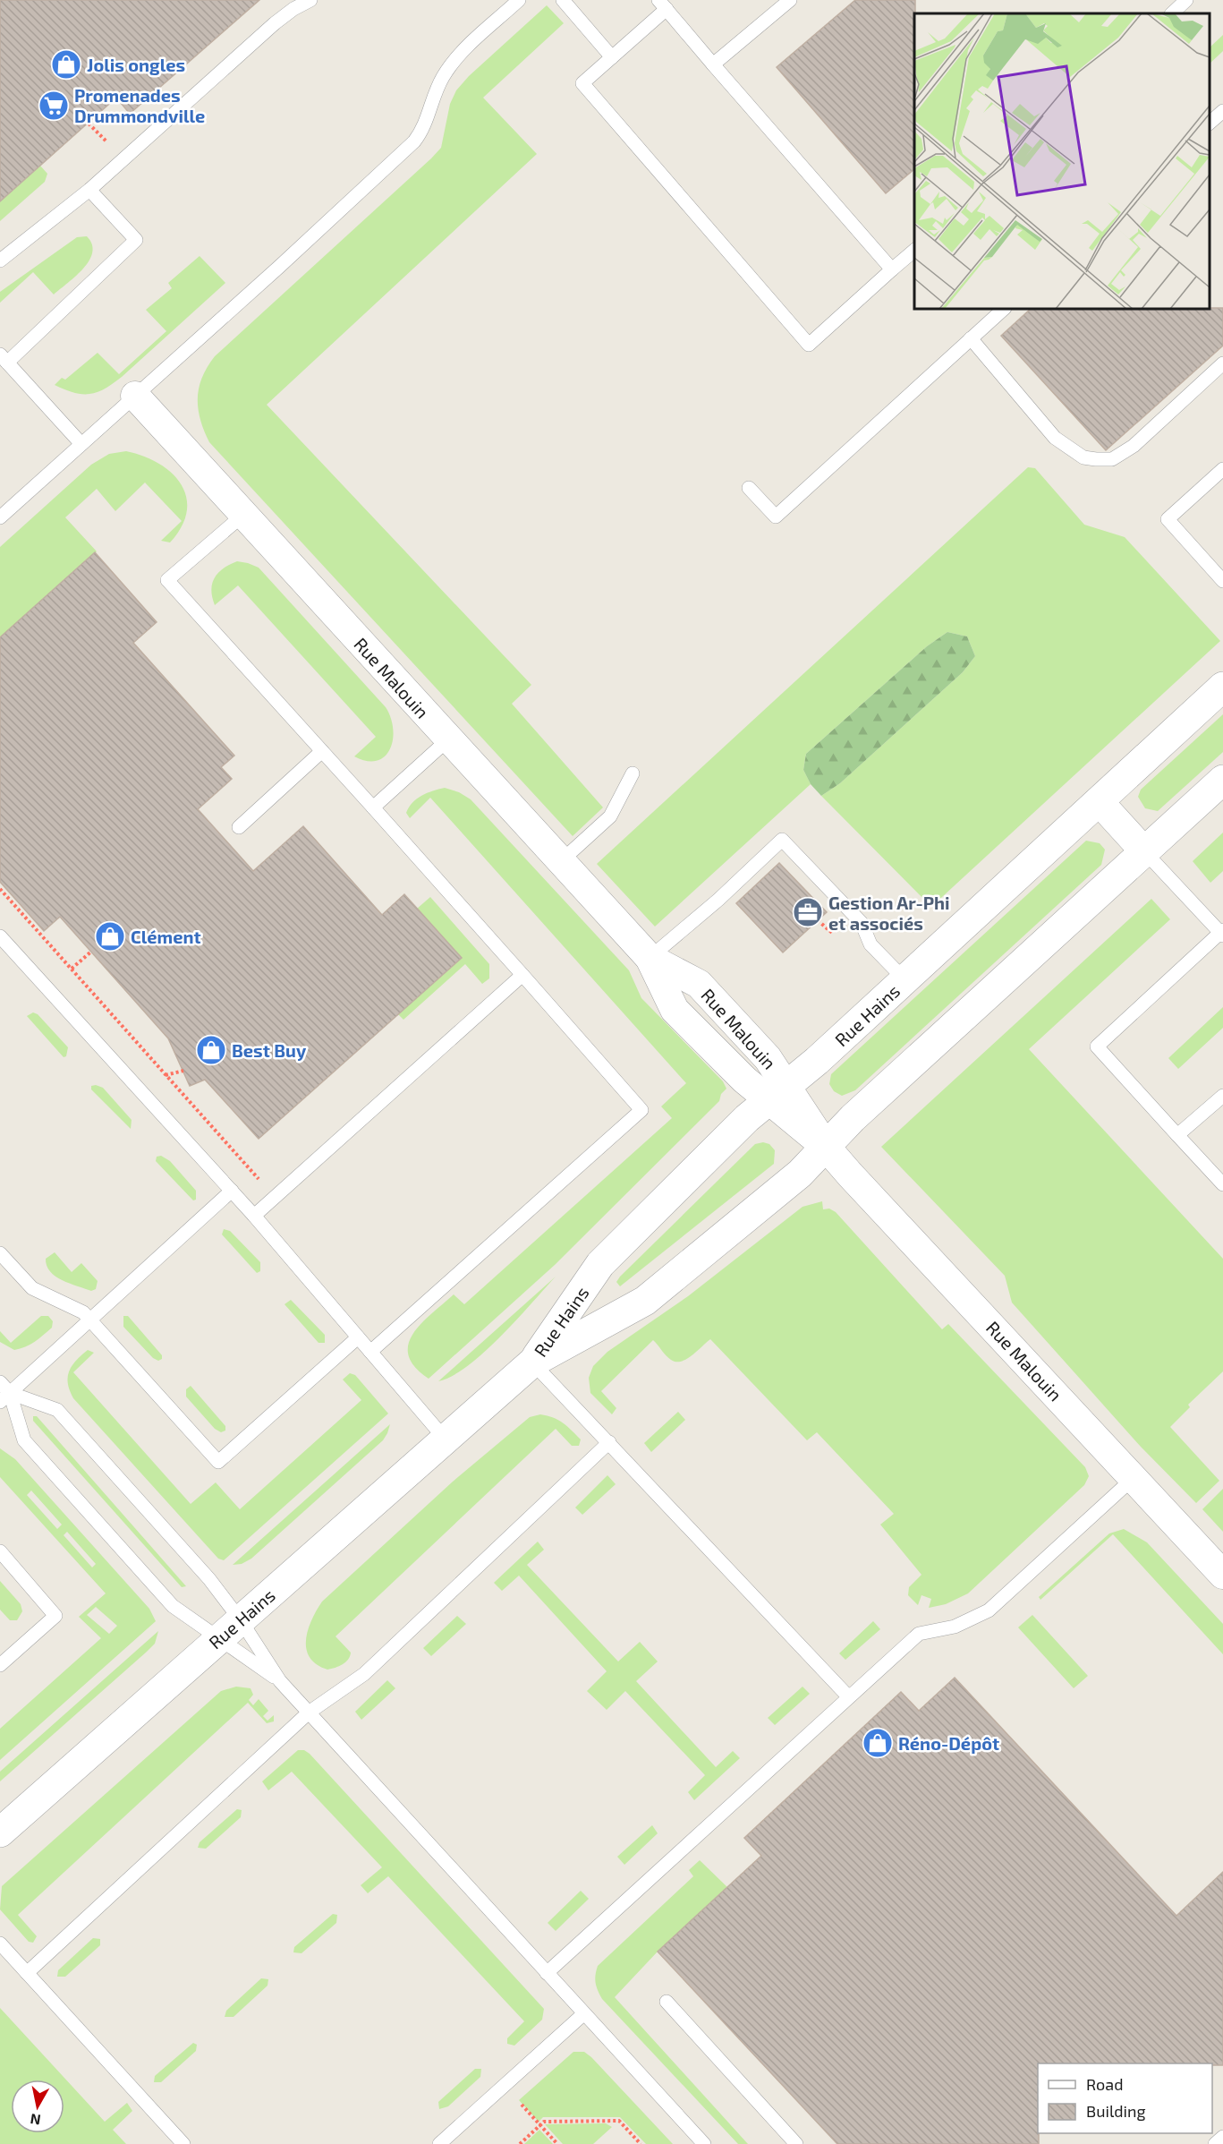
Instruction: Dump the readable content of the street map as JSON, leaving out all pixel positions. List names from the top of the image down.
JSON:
{
  "streets": {
    "street": ["Rue Malouin", "Rue Hains"]
  },
  "crossings": [
    ["Rue Malouin", "Rue Hains"]
  ],
  "places": {
    "shop": [
      "Jolis ongles",
      "Clément",
      "Best Buy",
      "Réno-Dépôt"
    ],
    "supermarket": ["Promenades Drummondville"],
    "office": ["Gestion Ar-Phi et associés"]
  },
  "legend": ["Road", "Building"],
  "north": "bottom"
}
